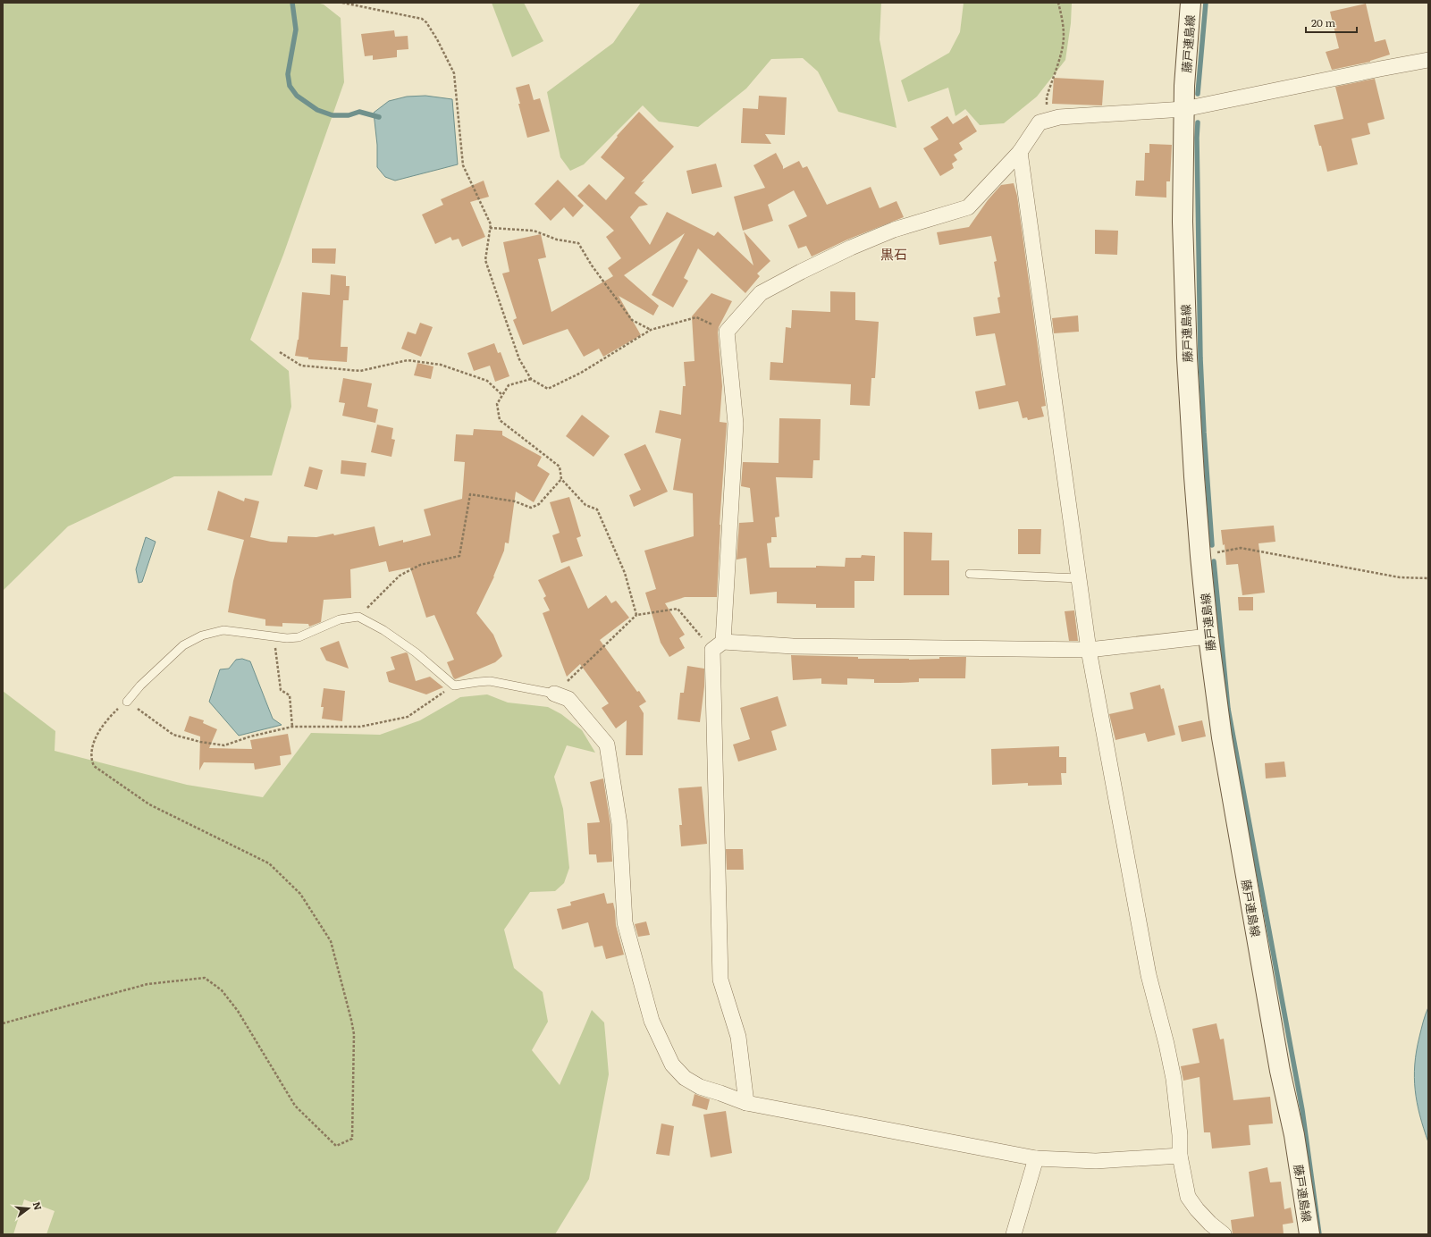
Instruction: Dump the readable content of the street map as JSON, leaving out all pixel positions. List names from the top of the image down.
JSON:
{
  "streets": {
    "main road": ["藤戸連島線"]
  },
  "districts": ["黒石"],
  "scale_bar": "20 m",
  "north": "right"
}
